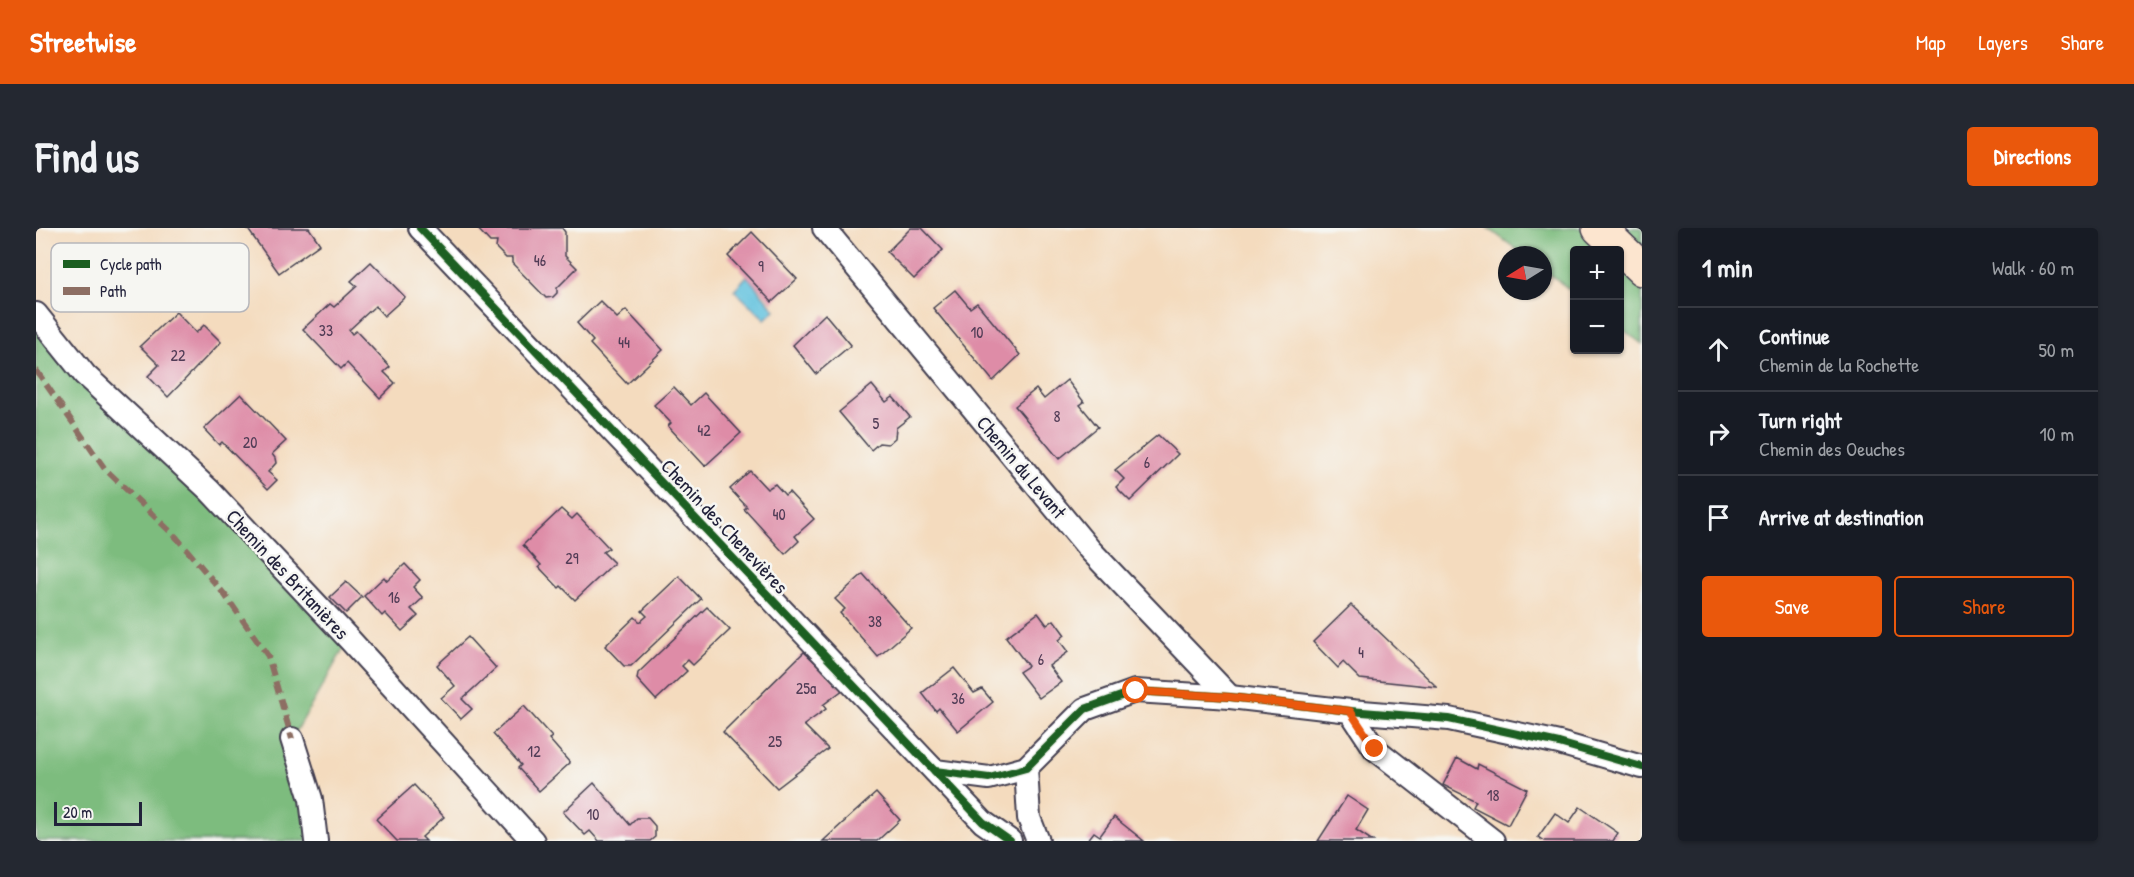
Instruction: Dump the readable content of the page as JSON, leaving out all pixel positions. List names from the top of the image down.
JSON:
{
  "streets": {
    "street": ["Chemin du Levant", "Chemin des Chenevières", "Chemin des Britanières"]
  },
  "house_numbers": [
    "46",
    "9",
    "33",
    "10",
    "44",
    "22",
    "8",
    "5",
    "42",
    "20",
    "6",
    "40",
    "29",
    "16",
    "38",
    "4",
    "6",
    "25a",
    "36",
    "25",
    "12",
    "18",
    "10"
  ],
  "legend": ["Cycle path", "Path"],
  "scale_bar": "20 m",
  "north": "left",
  "page": {
    "header": "Streetwise",
    "nav": ["Map", "Layers", "Share"],
    "buttons": [
      "Directions",
      ["Save", "Share"]
    ],
    "title": "Find us",
    "heading": ["1 min", "Walk · 60 m"],
    "map_buttons": ["+", "−"],
    "list": [
      ["Continue", "Chemin de la Rochette", "50 m"],
      ["Turn right", "Chemin des Oeuches", "10 m"],
      "Arrive at destination"
    ],
    "scale": "20 m"
  }
}
